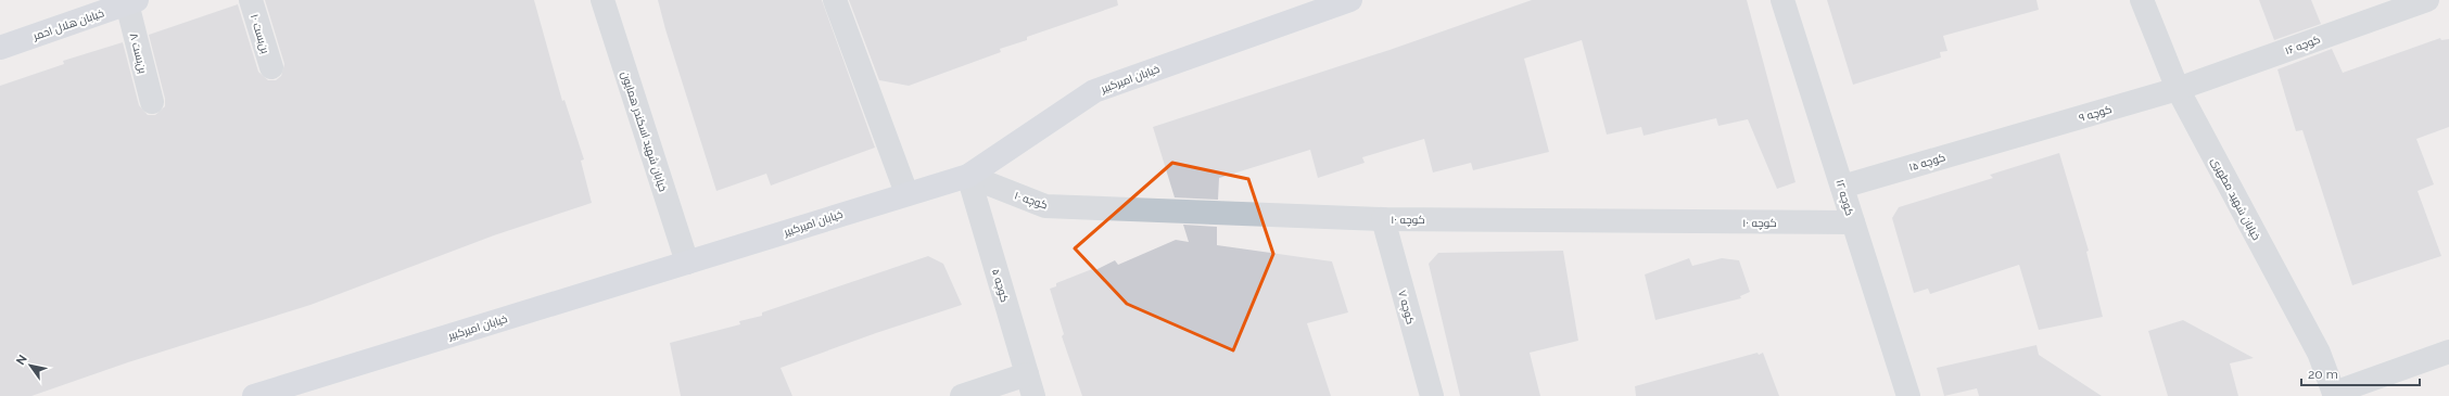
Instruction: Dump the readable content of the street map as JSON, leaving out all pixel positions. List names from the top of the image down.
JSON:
{
  "streets": {
    "street": [
      "خیابان هلال احمر",
      "بن‌بست ۱۰",
      "کوچه ۱۶",
      "بن‌بست ۸",
      "خیابان امیرکبیر",
      "کوچه ۹",
      "خیابان شهید اسکندر همایون",
      "کوچه ۱۵",
      "کوچه ۱۲",
      "خیابان شهید مطهری",
      "کوچه ۱۰",
      "کوچه ۵",
      "کوچه ۷"
    ]
  },
  "crossings": [
    ["خیابان هلال احمر", "بن‌بست ۸"],
    ["کوچه ۱۶", "کوچه ۹"],
    ["کوچه ۱۶", "خیابان شهید مطهری"],
    ["خیابان امیرکبیر", "خیابان شهید اسکندر همایون"],
    ["خیابان امیرکبیر", "کوچه ۱۰"],
    ["خیابان امیرکبیر", "کوچه ۵"],
    ["کوچه ۹", "کوچه ۱۵"],
    ["کوچه ۹", "خیابان شهید مطهری"],
    ["کوچه ۱۵", "کوچه ۱۲"],
    ["کوچه ۱۲", "کوچه ۱۰"],
    ["کوچه ۱۰", "کوچه ۵"],
    ["کوچه ۱۰", "کوچه ۷"]
  ],
  "scale_bar": "20 m",
  "north": "top left"
}
